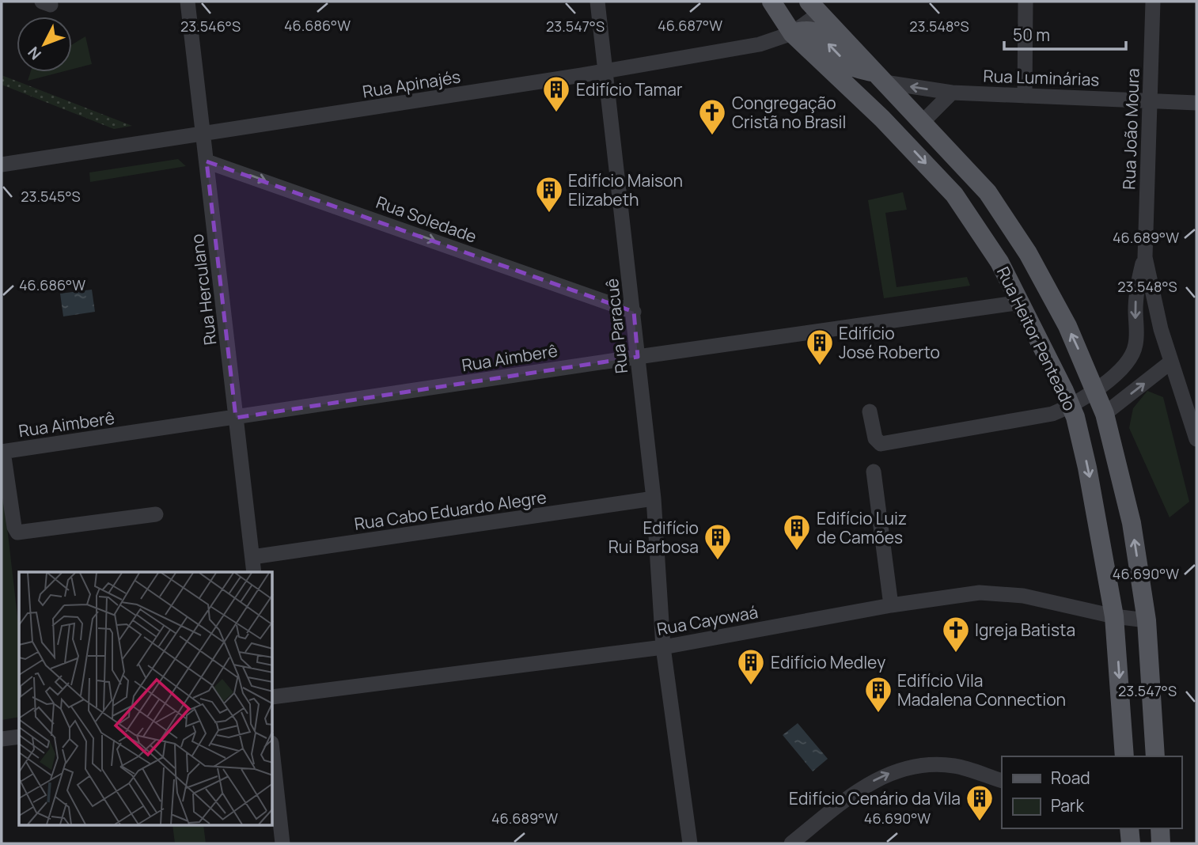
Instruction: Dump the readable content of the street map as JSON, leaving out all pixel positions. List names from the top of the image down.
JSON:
{
  "streets": {
    "main road": ["Rua Heitor Penteado"],
    "street": [
      "Rua Luminárias",
      "Rua Apinajés",
      "Rua João Moura",
      "Rua Soledade",
      "Rua Herculano",
      "Rua Paracuê",
      "Rua Aimberê",
      "Rua Cabo Eduardo Alegre",
      "Rua Cayowaá"
    ]
  },
  "crossings": [
    ["Rua Luminárias", "Rua João Moura"],
    ["Rua Luminárias", "Rua Heitor Penteado"],
    ["Rua Apinajés", "Rua Herculano"],
    ["Rua Apinajés", "Rua Paracuê"],
    ["Rua Apinajés", "Rua Heitor Penteado"],
    ["Rua João Moura", "Rua Heitor Penteado"],
    ["Rua Soledade", "Rua Herculano"],
    ["Rua Soledade", "Rua Paracuê"],
    ["Rua Herculano", "Rua Aimberê"],
    ["Rua Herculano", "Rua Cabo Eduardo Alegre"],
    ["Rua Paracuê", "Rua Aimberê"],
    ["Rua Paracuê", "Rua Cabo Eduardo Alegre"],
    ["Rua Paracuê", "Rua Cayowaá"],
    ["Rua Heitor Penteado", "Rua Aimberê"],
    ["Rua Heitor Penteado", "Rua Cayowaá"]
  ],
  "one_way": ["Rua Soledade"],
  "places": {
    "building": [
      "Edifício Tamar",
      "Edifício Maison Elizabeth",
      "Edifício José Roberto",
      "Edifício Luiz de Camões",
      "Edifício Rui Barbosa",
      "Edifício Medley",
      "Edifício Vila Madalena Connection",
      "Edifício Cenário da Vila"
    ],
    "church": ["Congregação Cristã no Brasil", "Igreja Batista"]
  },
  "legend": ["Road", "Park"],
  "scale_bar": "50 m",
  "north": "bottom left",
  "coordinates": [
    "46.686°W",
    "46.687°W",
    "23.546°S",
    "23.547°S",
    "23.548°S",
    "23.545°S",
    "46.689°W",
    "46.690°W"
  ]
}
